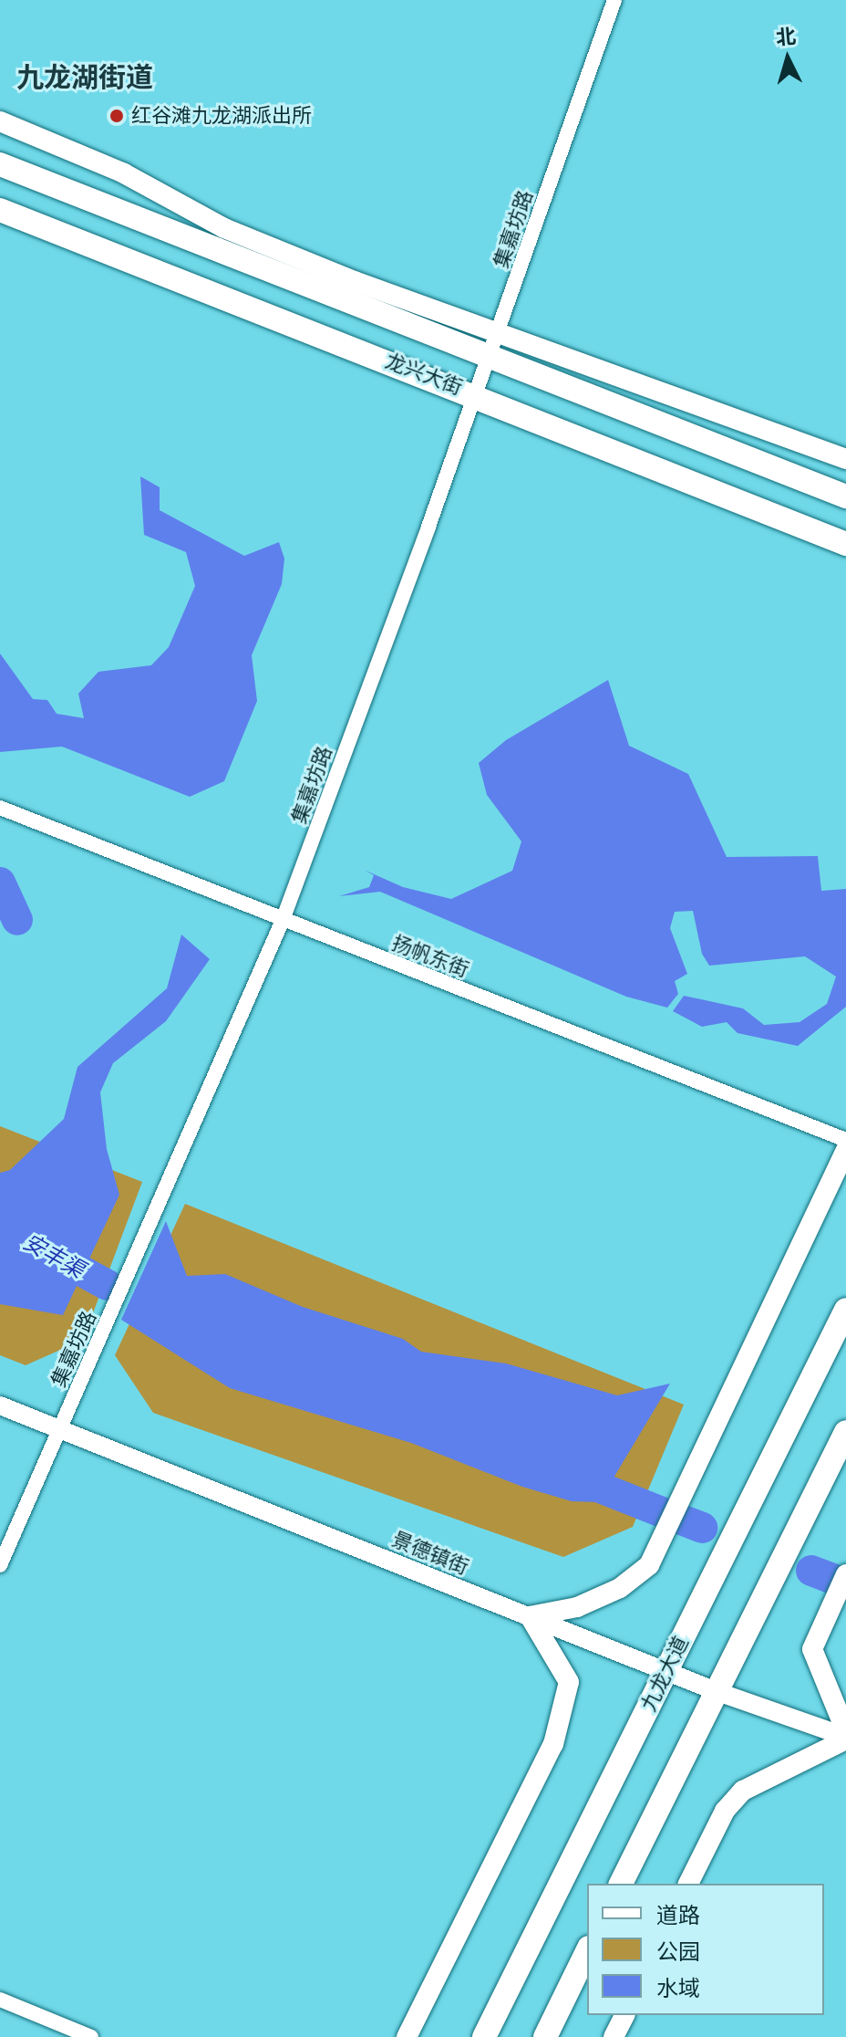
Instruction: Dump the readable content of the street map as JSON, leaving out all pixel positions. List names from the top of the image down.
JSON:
{
  "streets": {
    "main road": ["龙兴大街", "九龙大道"],
    "street": ["集嘉坊路", "扬帆东街", "景德镇街"]
  },
  "crossings": [
    ["集嘉坊路", "龙兴大街"],
    ["集嘉坊路", "扬帆东街"],
    ["集嘉坊路", "景德镇街"],
    ["景德镇街", "九龙大道"]
  ],
  "districts": ["九龙湖街道"],
  "water": ["安丰渠"],
  "places": ["红谷滩九龙湖派出所"],
  "legend": ["道路", "公园", "水域"],
  "north": "top"
}
